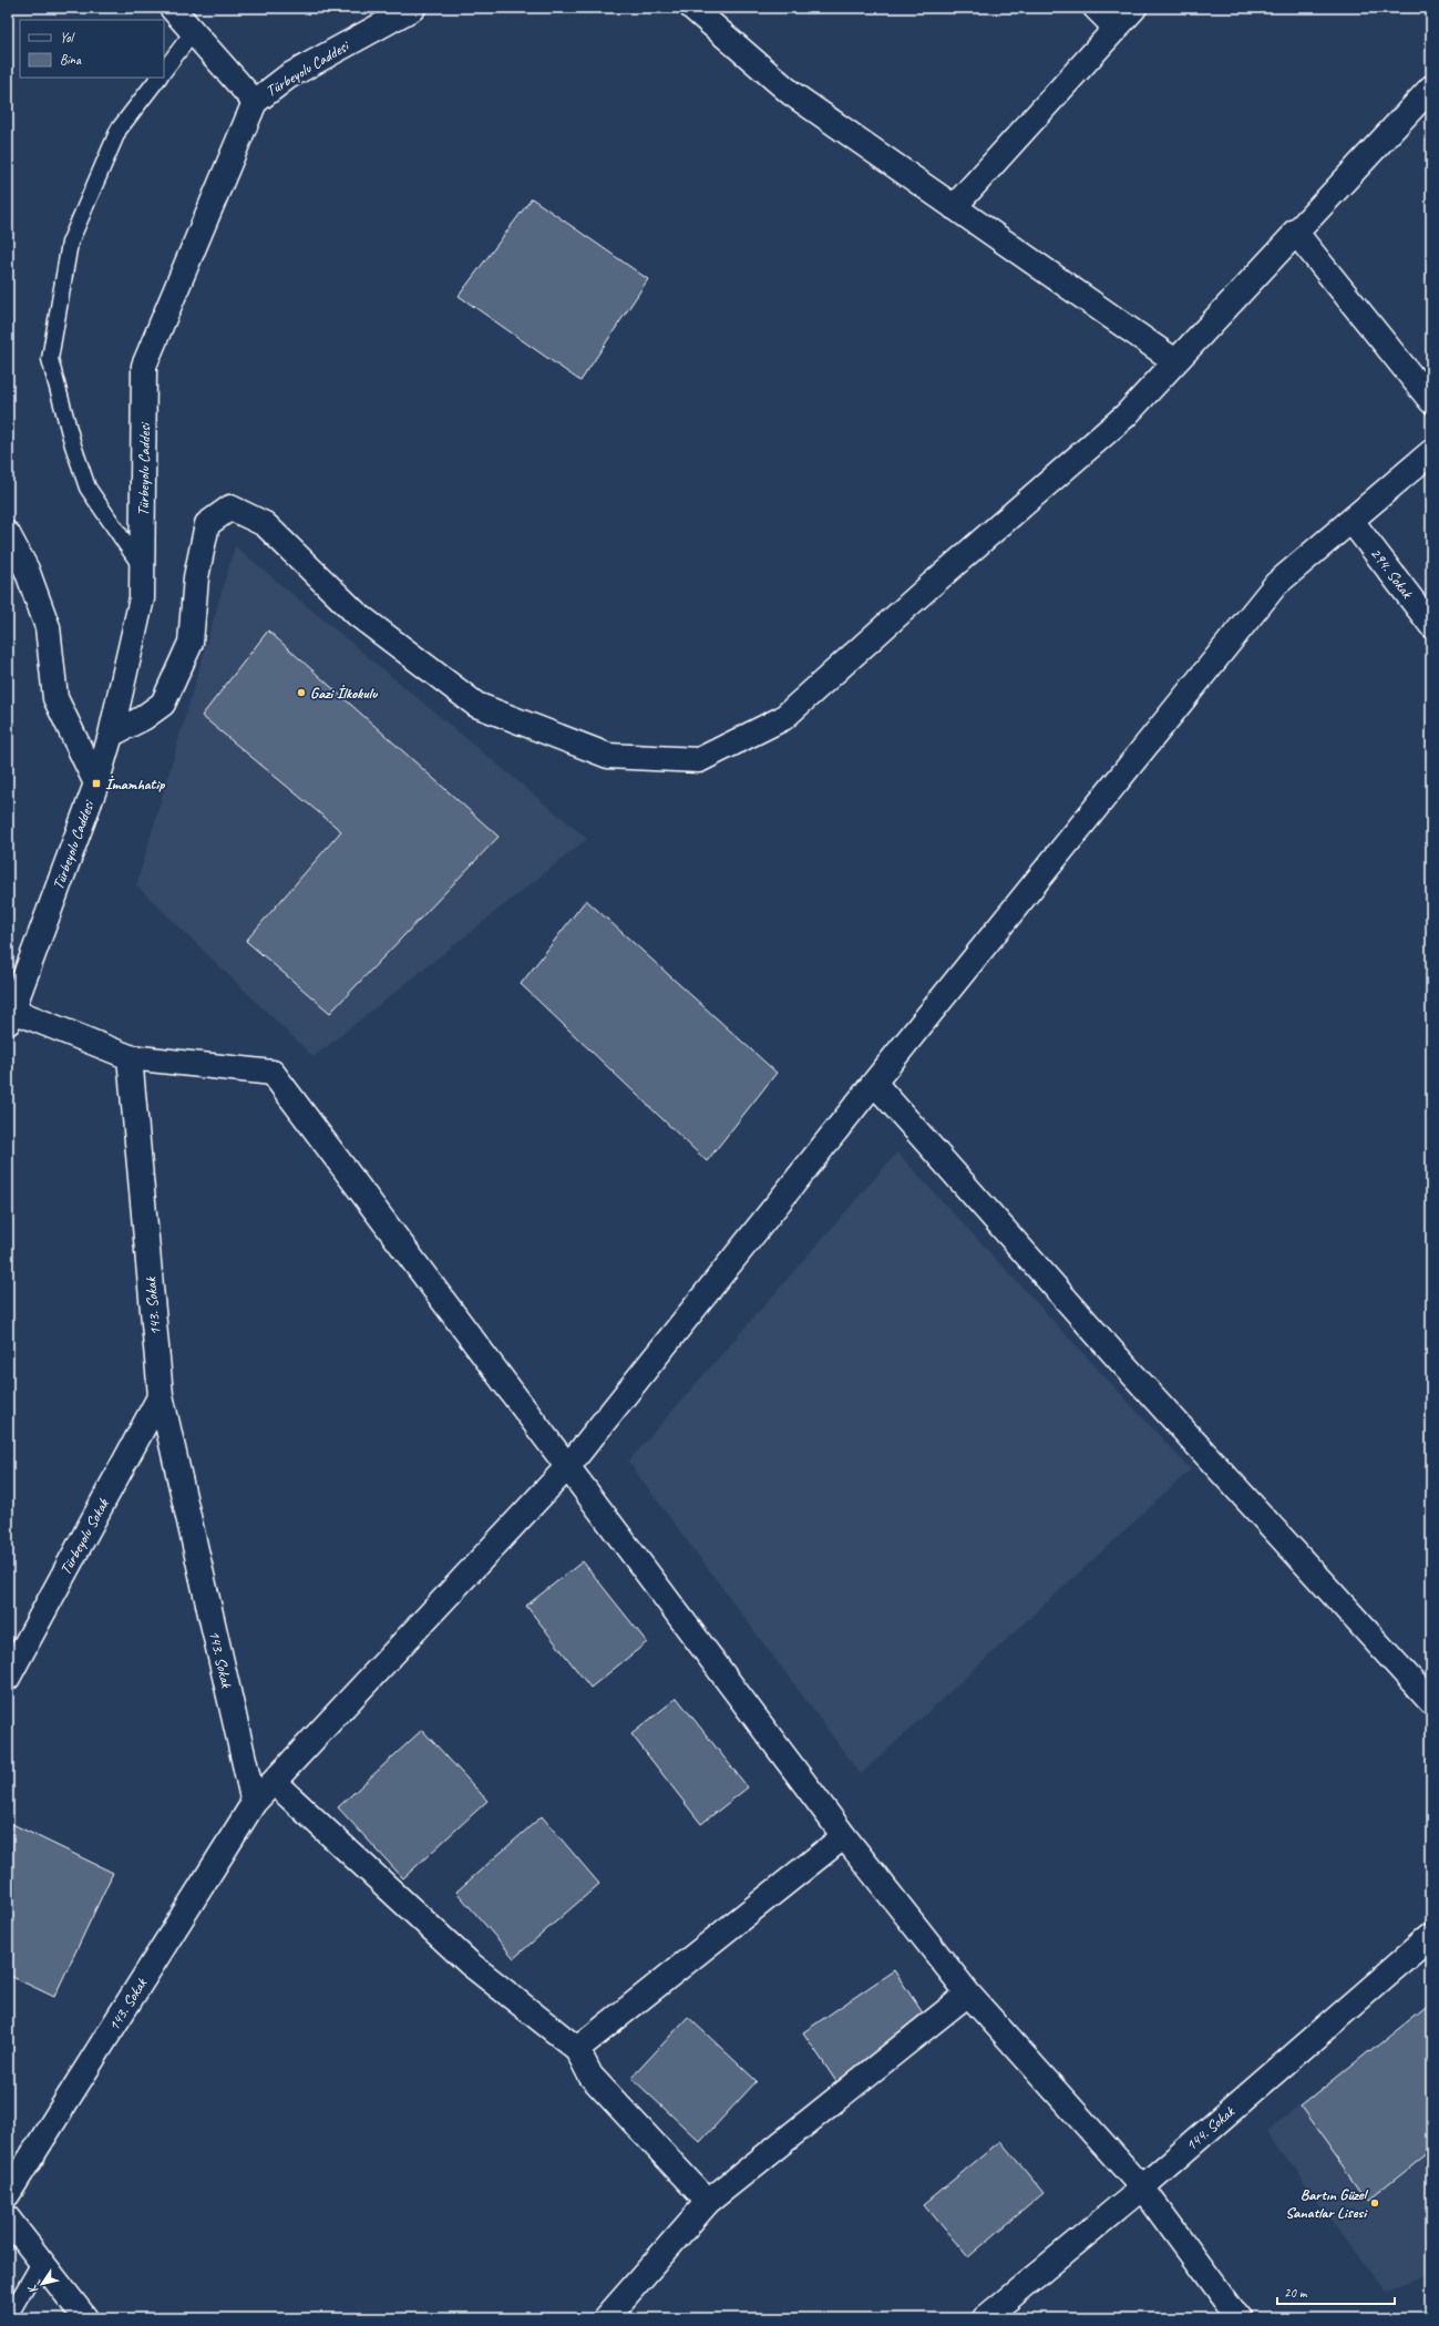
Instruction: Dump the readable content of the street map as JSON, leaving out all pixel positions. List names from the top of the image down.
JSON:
{
  "streets": {
    "street": [
      "Türbeyolu Caddesi",
      "294. Sokak",
      "143. Sokak",
      "Türbeyolu Sokak",
      "144. Sokak"
    ]
  },
  "crossings": [
    ["143. Sokak", "Türbeyolu Sokak"]
  ],
  "places": {
    "other": ["Gazi İlkokulu", "Bartın Güzel Sanatlar Lisesi"],
    "transit": ["İmamhatip"]
  },
  "legend": ["Yol", "Bina"],
  "scale_bar": "20 m",
  "north": "bottom left"
}
